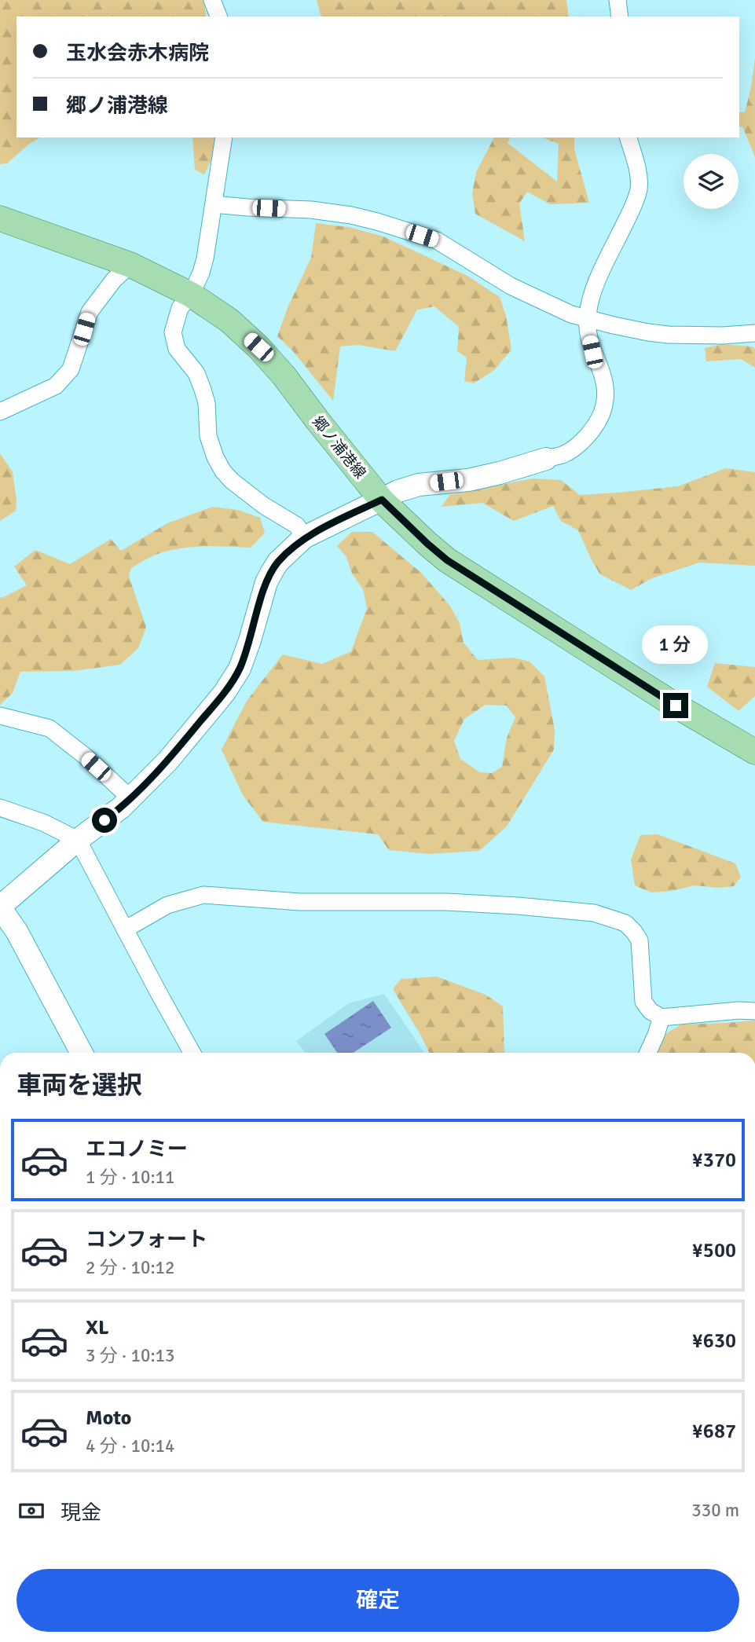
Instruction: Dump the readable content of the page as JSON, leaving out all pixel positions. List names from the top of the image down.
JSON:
{
  "streets": {
    "main road": ["郷ノ浦港線"]
  },
  "page": {
    "banner": ["玉水会赤木病院", "郷ノ浦港線"],
    "bubble": "1 分",
    "heading": "車両を選択",
    "list": [
      {
        "name": "エコノミー",
        "note": "1 分 · 10:11",
        "value": "¥370"
      },
      {
        "name": "コンフォート",
        "note": "2 分 · 10:12",
        "value": "¥500"
      },
      {
        "name": "XL",
        "note": "3 分 · 10:13",
        "value": "¥630"
      },
      {
        "name": "Moto",
        "note": "4 分 · 10:14",
        "value": "¥687"
      }
    ],
    "pay": ["現金", "330 m"],
    "buttons": "確定"
  }
}
